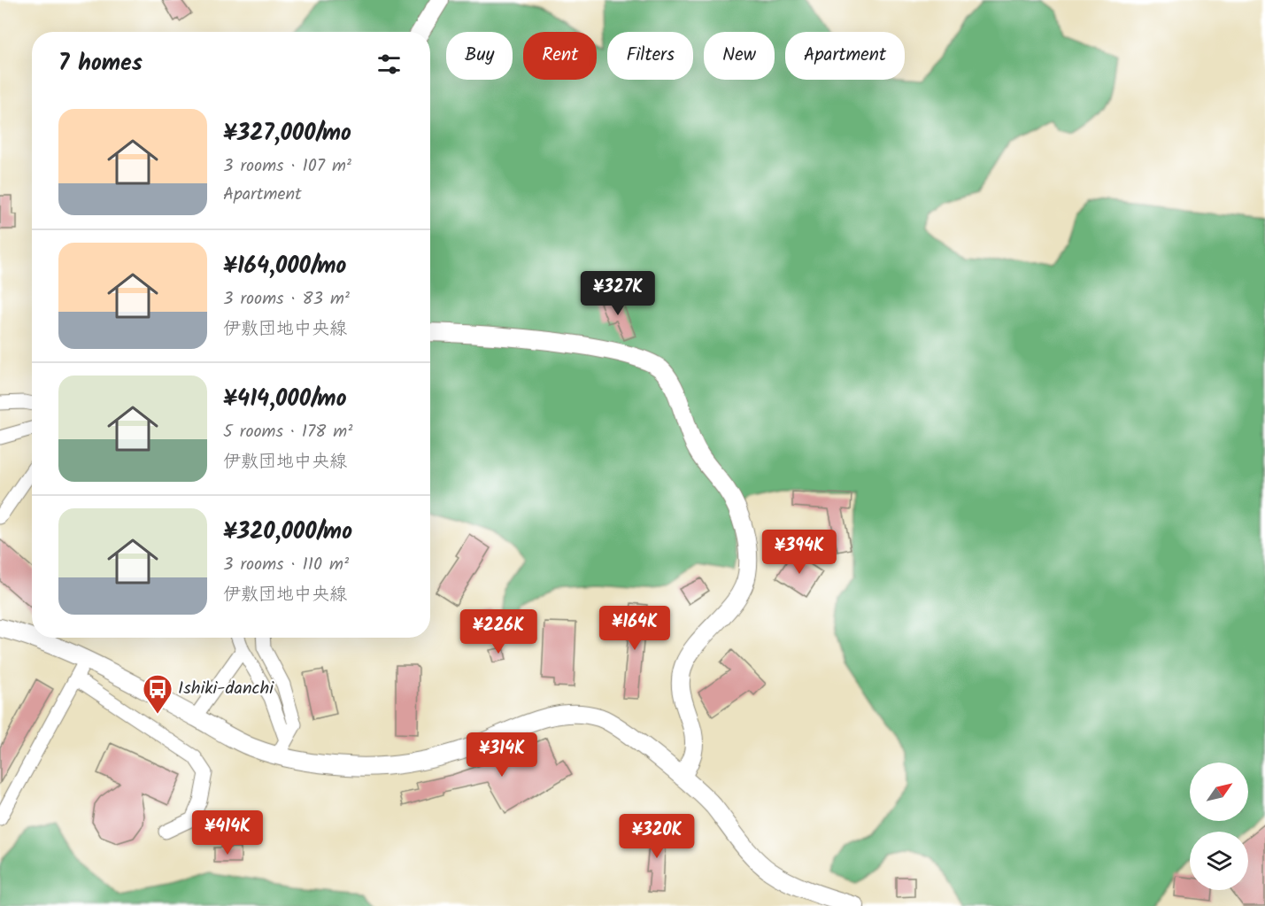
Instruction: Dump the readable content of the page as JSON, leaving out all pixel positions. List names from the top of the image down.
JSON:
{
  "places": {
    "bus stop": ["Ishiki-danchi"]
  },
  "north": "top right",
  "page": {
    "chip": [
      "Buy",
      "Rent",
      "Filters",
      "New",
      "Apartment"
    ],
    "heading": "7 homes",
    "list": [
      {
        "name": "¥327,000/mo",
        "note": "3 rooms · 107 m² · Apartment"
      },
      {
        "name": "¥164,000/mo",
        "note": "3 rooms · 83 m² · 伊敷団地中央線"
      },
      {
        "name": "¥414,000/mo",
        "note": "5 rooms · 178 m² · 伊敷団地中央線"
      },
      {
        "name": "¥320,000/mo",
        "note": "3 rooms · 110 m² · 伊敷団地中央線"
      }
    ],
    "price": [
      "¥327K",
      "¥394K",
      "¥164K",
      "¥226K",
      "¥314K",
      "¥414K",
      "¥320K"
    ]
  }
}
